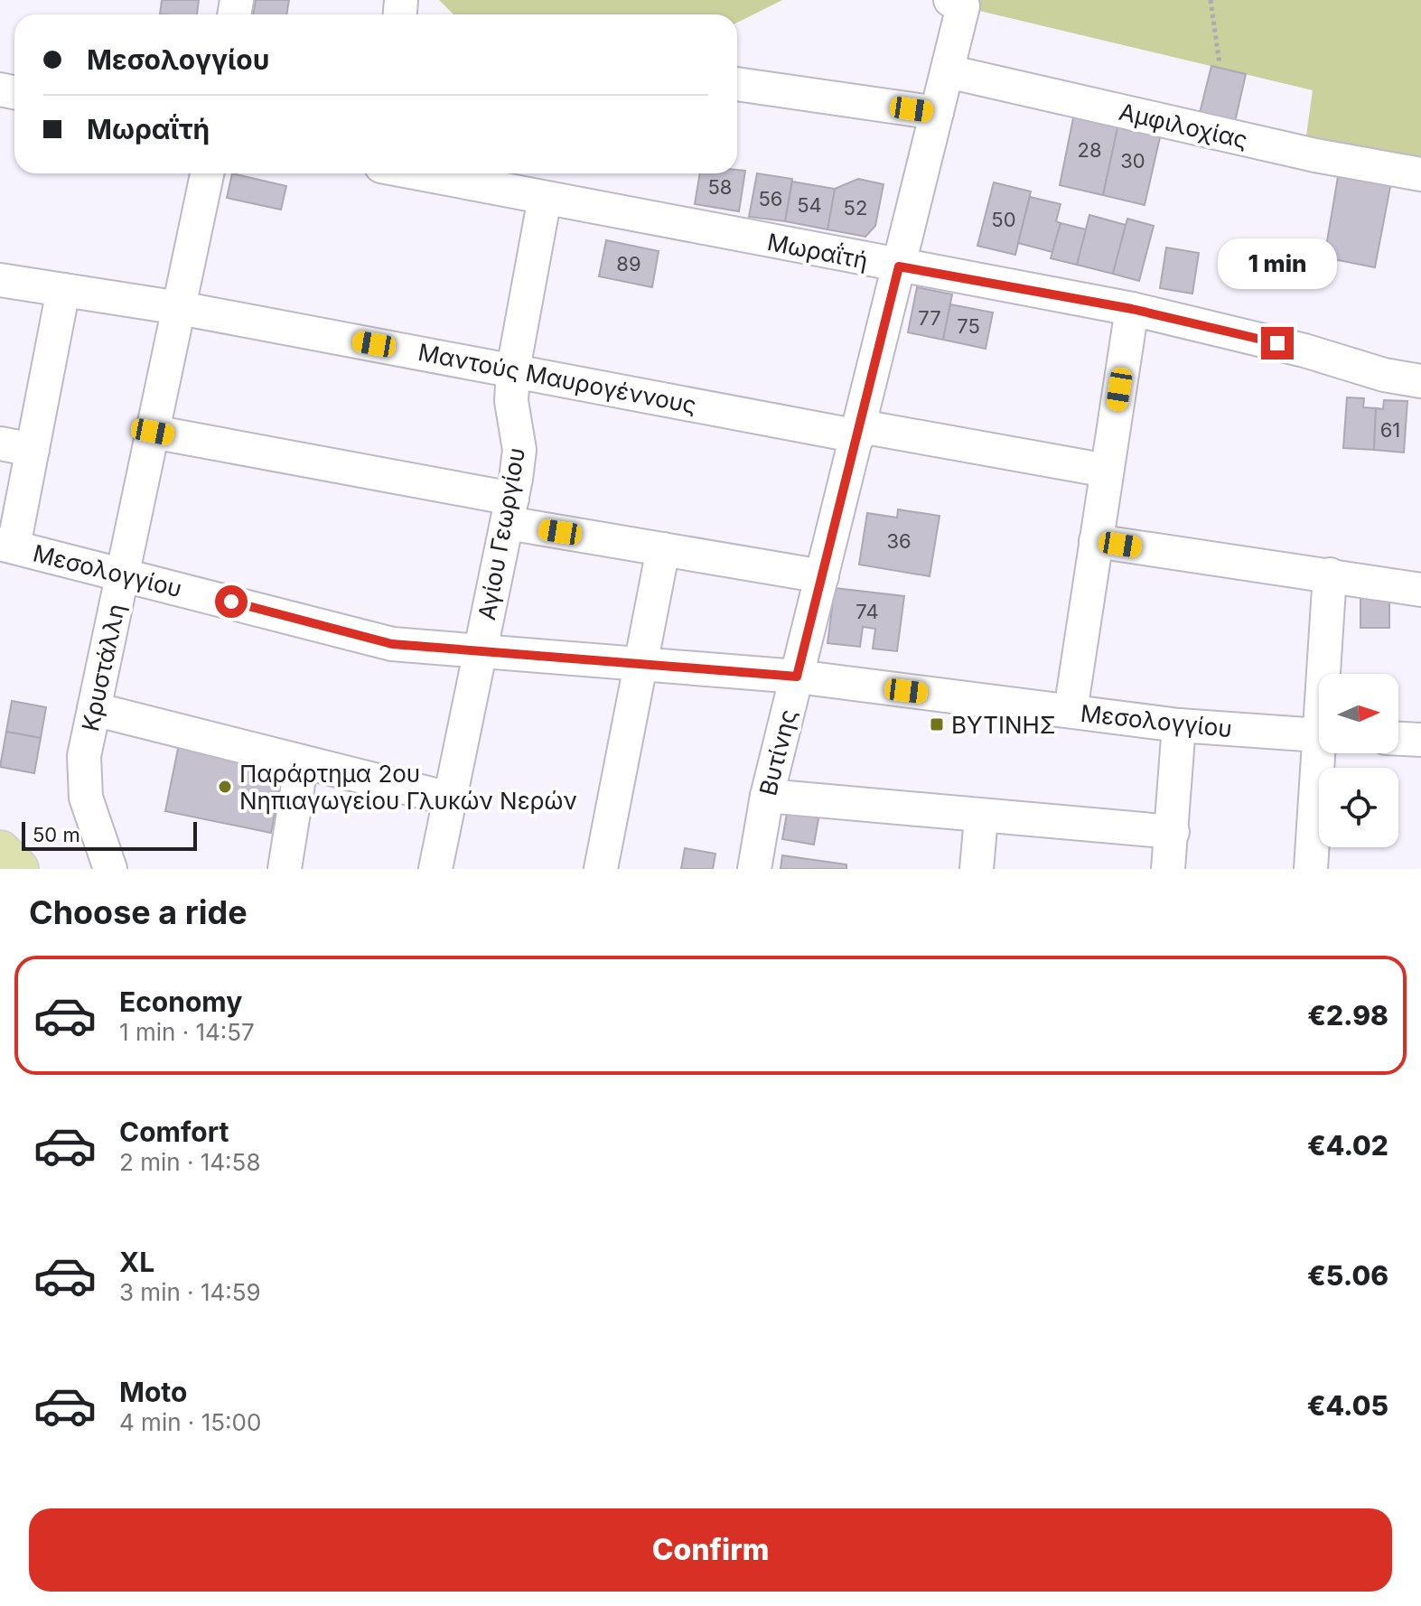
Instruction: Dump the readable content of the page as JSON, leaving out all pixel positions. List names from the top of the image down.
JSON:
{
  "streets": {
    "street": [
      "Αμφιλοχίας",
      "Μωραΐτή",
      "Μαντούς Μαυρογέννους",
      "Αγίου Γεωργίου",
      "Μεσολογγίου",
      "Κρυστάλλη",
      "Βυτίνης"
    ]
  },
  "crossings": [
    ["Αμφιλοχίας", "Βυτίνης"],
    ["Μωραΐτή", "Αγίου Γεωργίου"],
    ["Μωραΐτή", "Βυτίνης"],
    ["Μαντούς Μαυρογέννους", "Αγίου Γεωργίου"],
    ["Μαντούς Μαυρογέννους", "Κρυστάλλη"],
    ["Μαντούς Μαυρογέννους", "Βυτίνης"],
    ["Αγίου Γεωργίου", "Μεσολογγίου"],
    ["Μεσολογγίου", "Κρυστάλλη"],
    ["Μεσολογγίου", "Βυτίνης"]
  ],
  "places": {
    "transit": ["ΒΥΤΙΝΗΣ"],
    "other": ["Παράρτημα 2ου Νηπιαγωγείου Γλυκών Νερών"]
  },
  "house_numbers": [
    "28",
    "30",
    "58",
    "56",
    "54",
    "52",
    "50",
    "89",
    "77",
    "75",
    "61",
    "36",
    "74"
  ],
  "scale_bar": "50 m",
  "north": "right",
  "page": {
    "banner": ["Μεσολογγίου", "Μωραΐτή"],
    "bubble": "1 min",
    "scale": "50 m",
    "heading": "Choose a ride",
    "list": [
      {
        "name": "Economy",
        "note": "1 min · 14:57",
        "value": "€2.98"
      },
      {
        "name": "Comfort",
        "note": "2 min · 14:58",
        "value": "€4.02"
      },
      {
        "name": "XL",
        "note": "3 min · 14:59",
        "value": "€5.06"
      },
      {
        "name": "Moto",
        "note": "4 min · 15:00",
        "value": "€4.05"
      }
    ],
    "buttons": "Confirm"
  }
}
